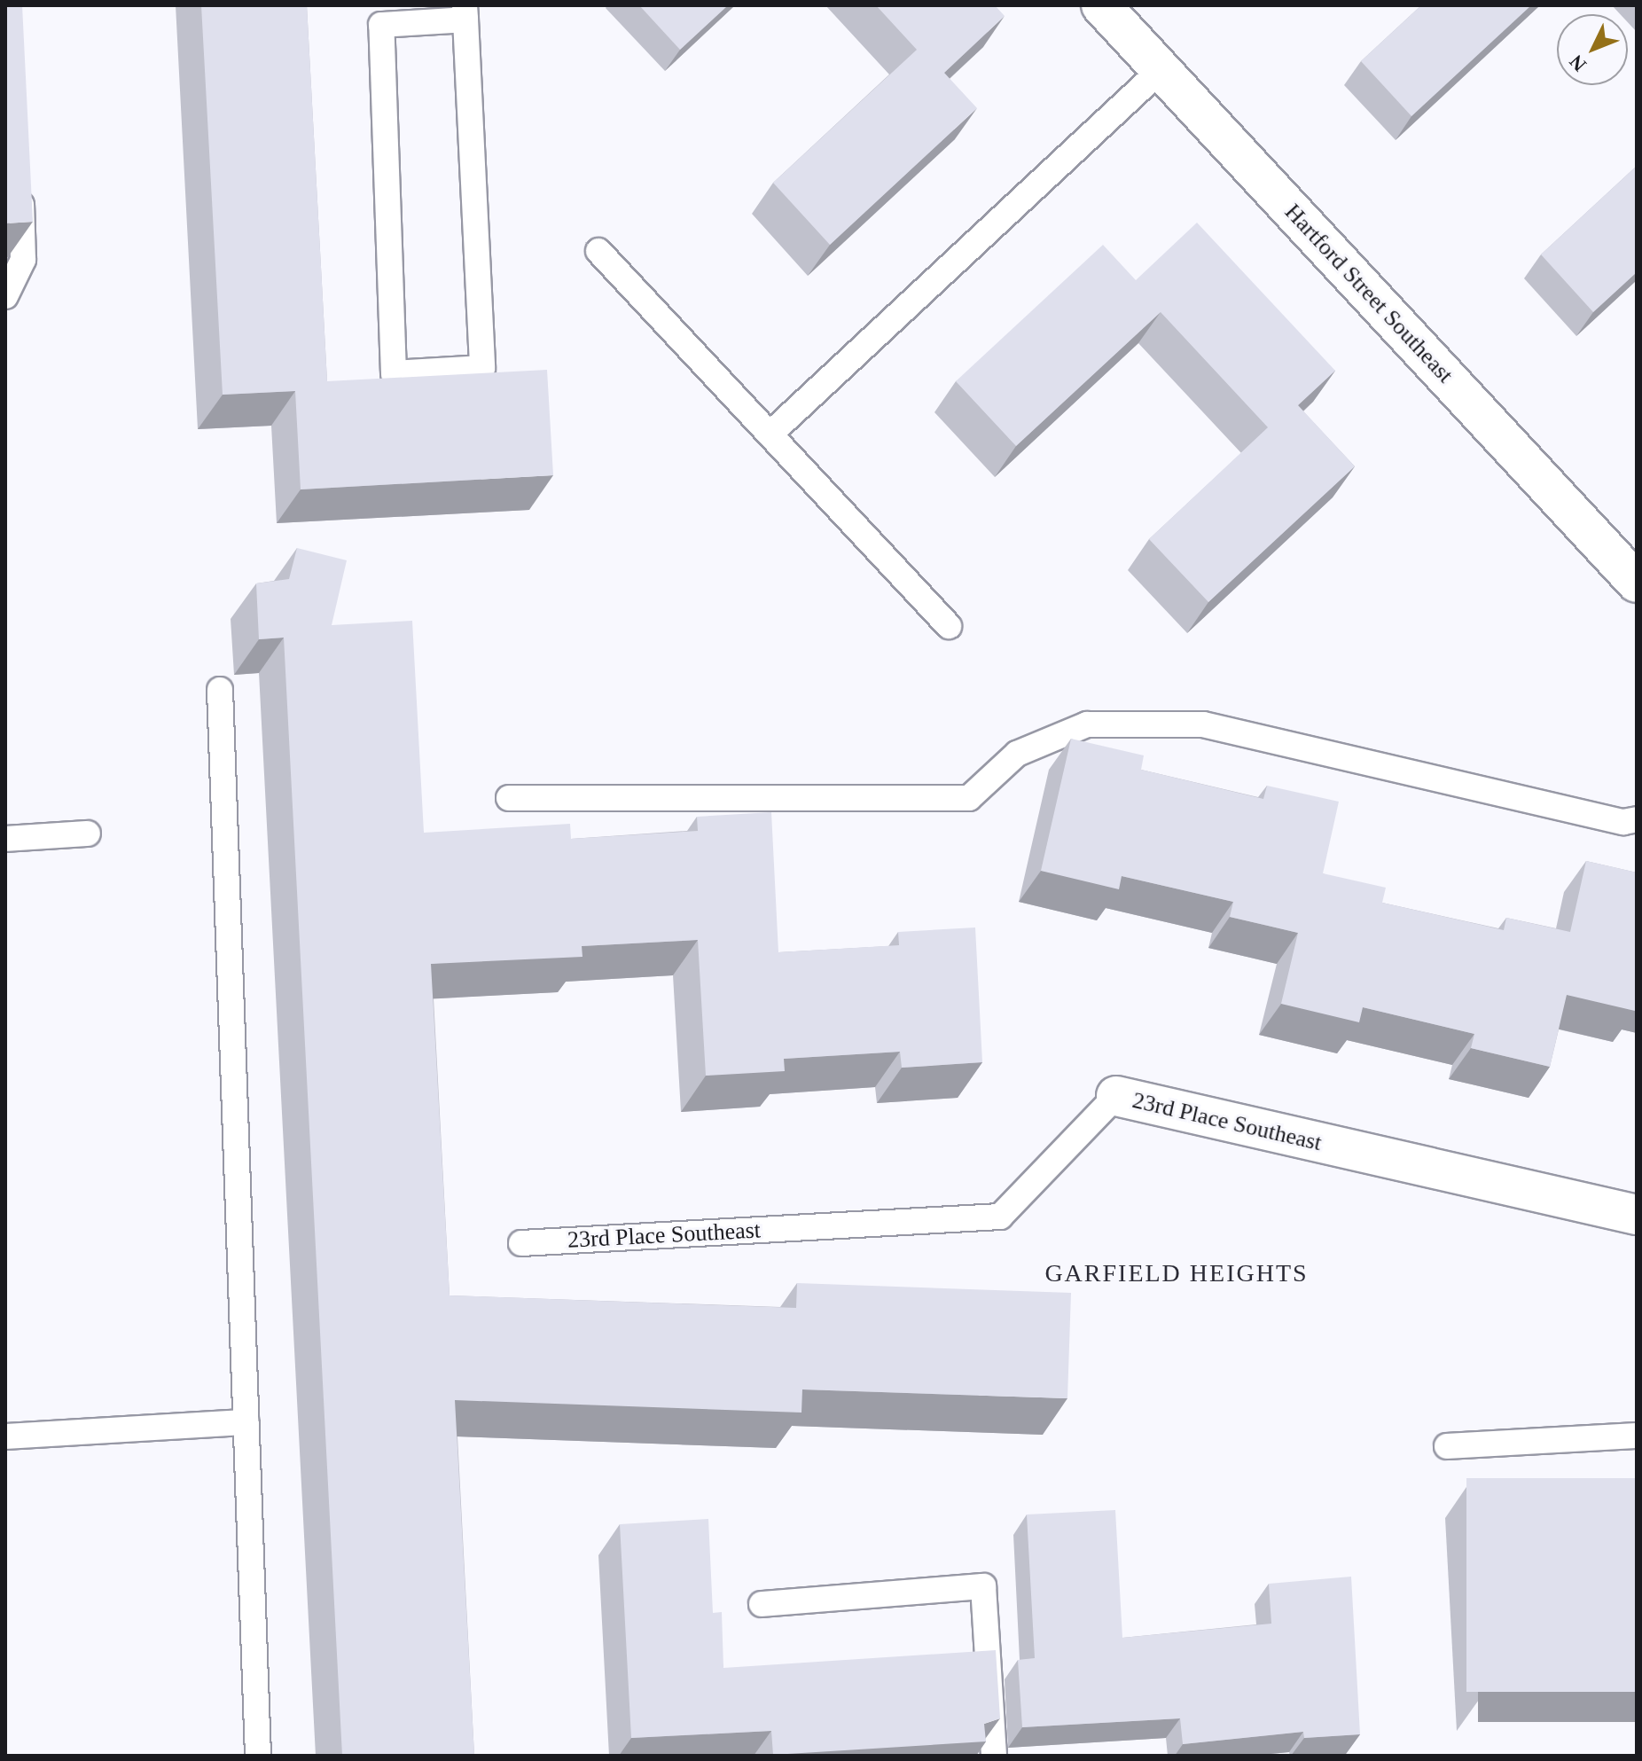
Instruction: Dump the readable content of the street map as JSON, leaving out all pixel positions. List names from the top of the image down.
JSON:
{
  "streets": {
    "street": ["Hartford Street Southeast", "23rd Place Southeast"]
  },
  "districts": ["GARFIELD HEIGHTS"],
  "north": "bottom left"
}
